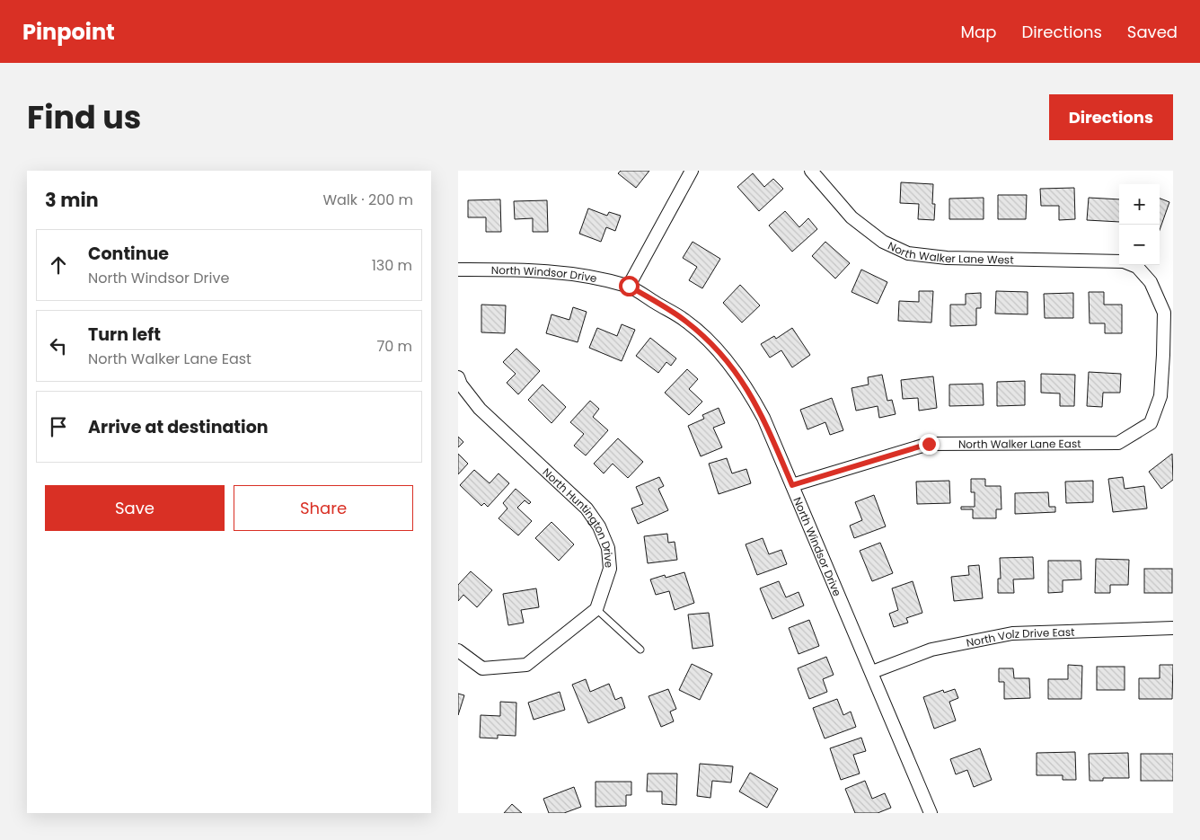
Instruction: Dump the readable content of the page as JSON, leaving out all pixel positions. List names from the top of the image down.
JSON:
{
  "streets": {
    "street": [
      "North Walker Lane West",
      "North Windsor Drive",
      "North Walker Lane East",
      "North Huntington Drive",
      "North Volz Drive East"
    ]
  },
  "crossings": [
    ["North Walker Lane West", "North Walker Lane East"],
    ["North Windsor Drive", "North Walker Lane East"],
    ["North Windsor Drive", "North Volz Drive East"]
  ],
  "page": {
    "header": "Pinpoint",
    "nav": ["Map", "Directions", "Saved"],
    "title": "Find us",
    "buttons": [
      "Directions",
      ["Save", "Share"]
    ],
    "heading": ["3 min", "Walk · 200 m"],
    "map_buttons": ["+", "−"],
    "list": [
      ["Continue", "North Windsor Drive", "130 m"],
      ["Turn left", "North Walker Lane East", "70 m"],
      "Arrive at destination"
    ]
  }
}
